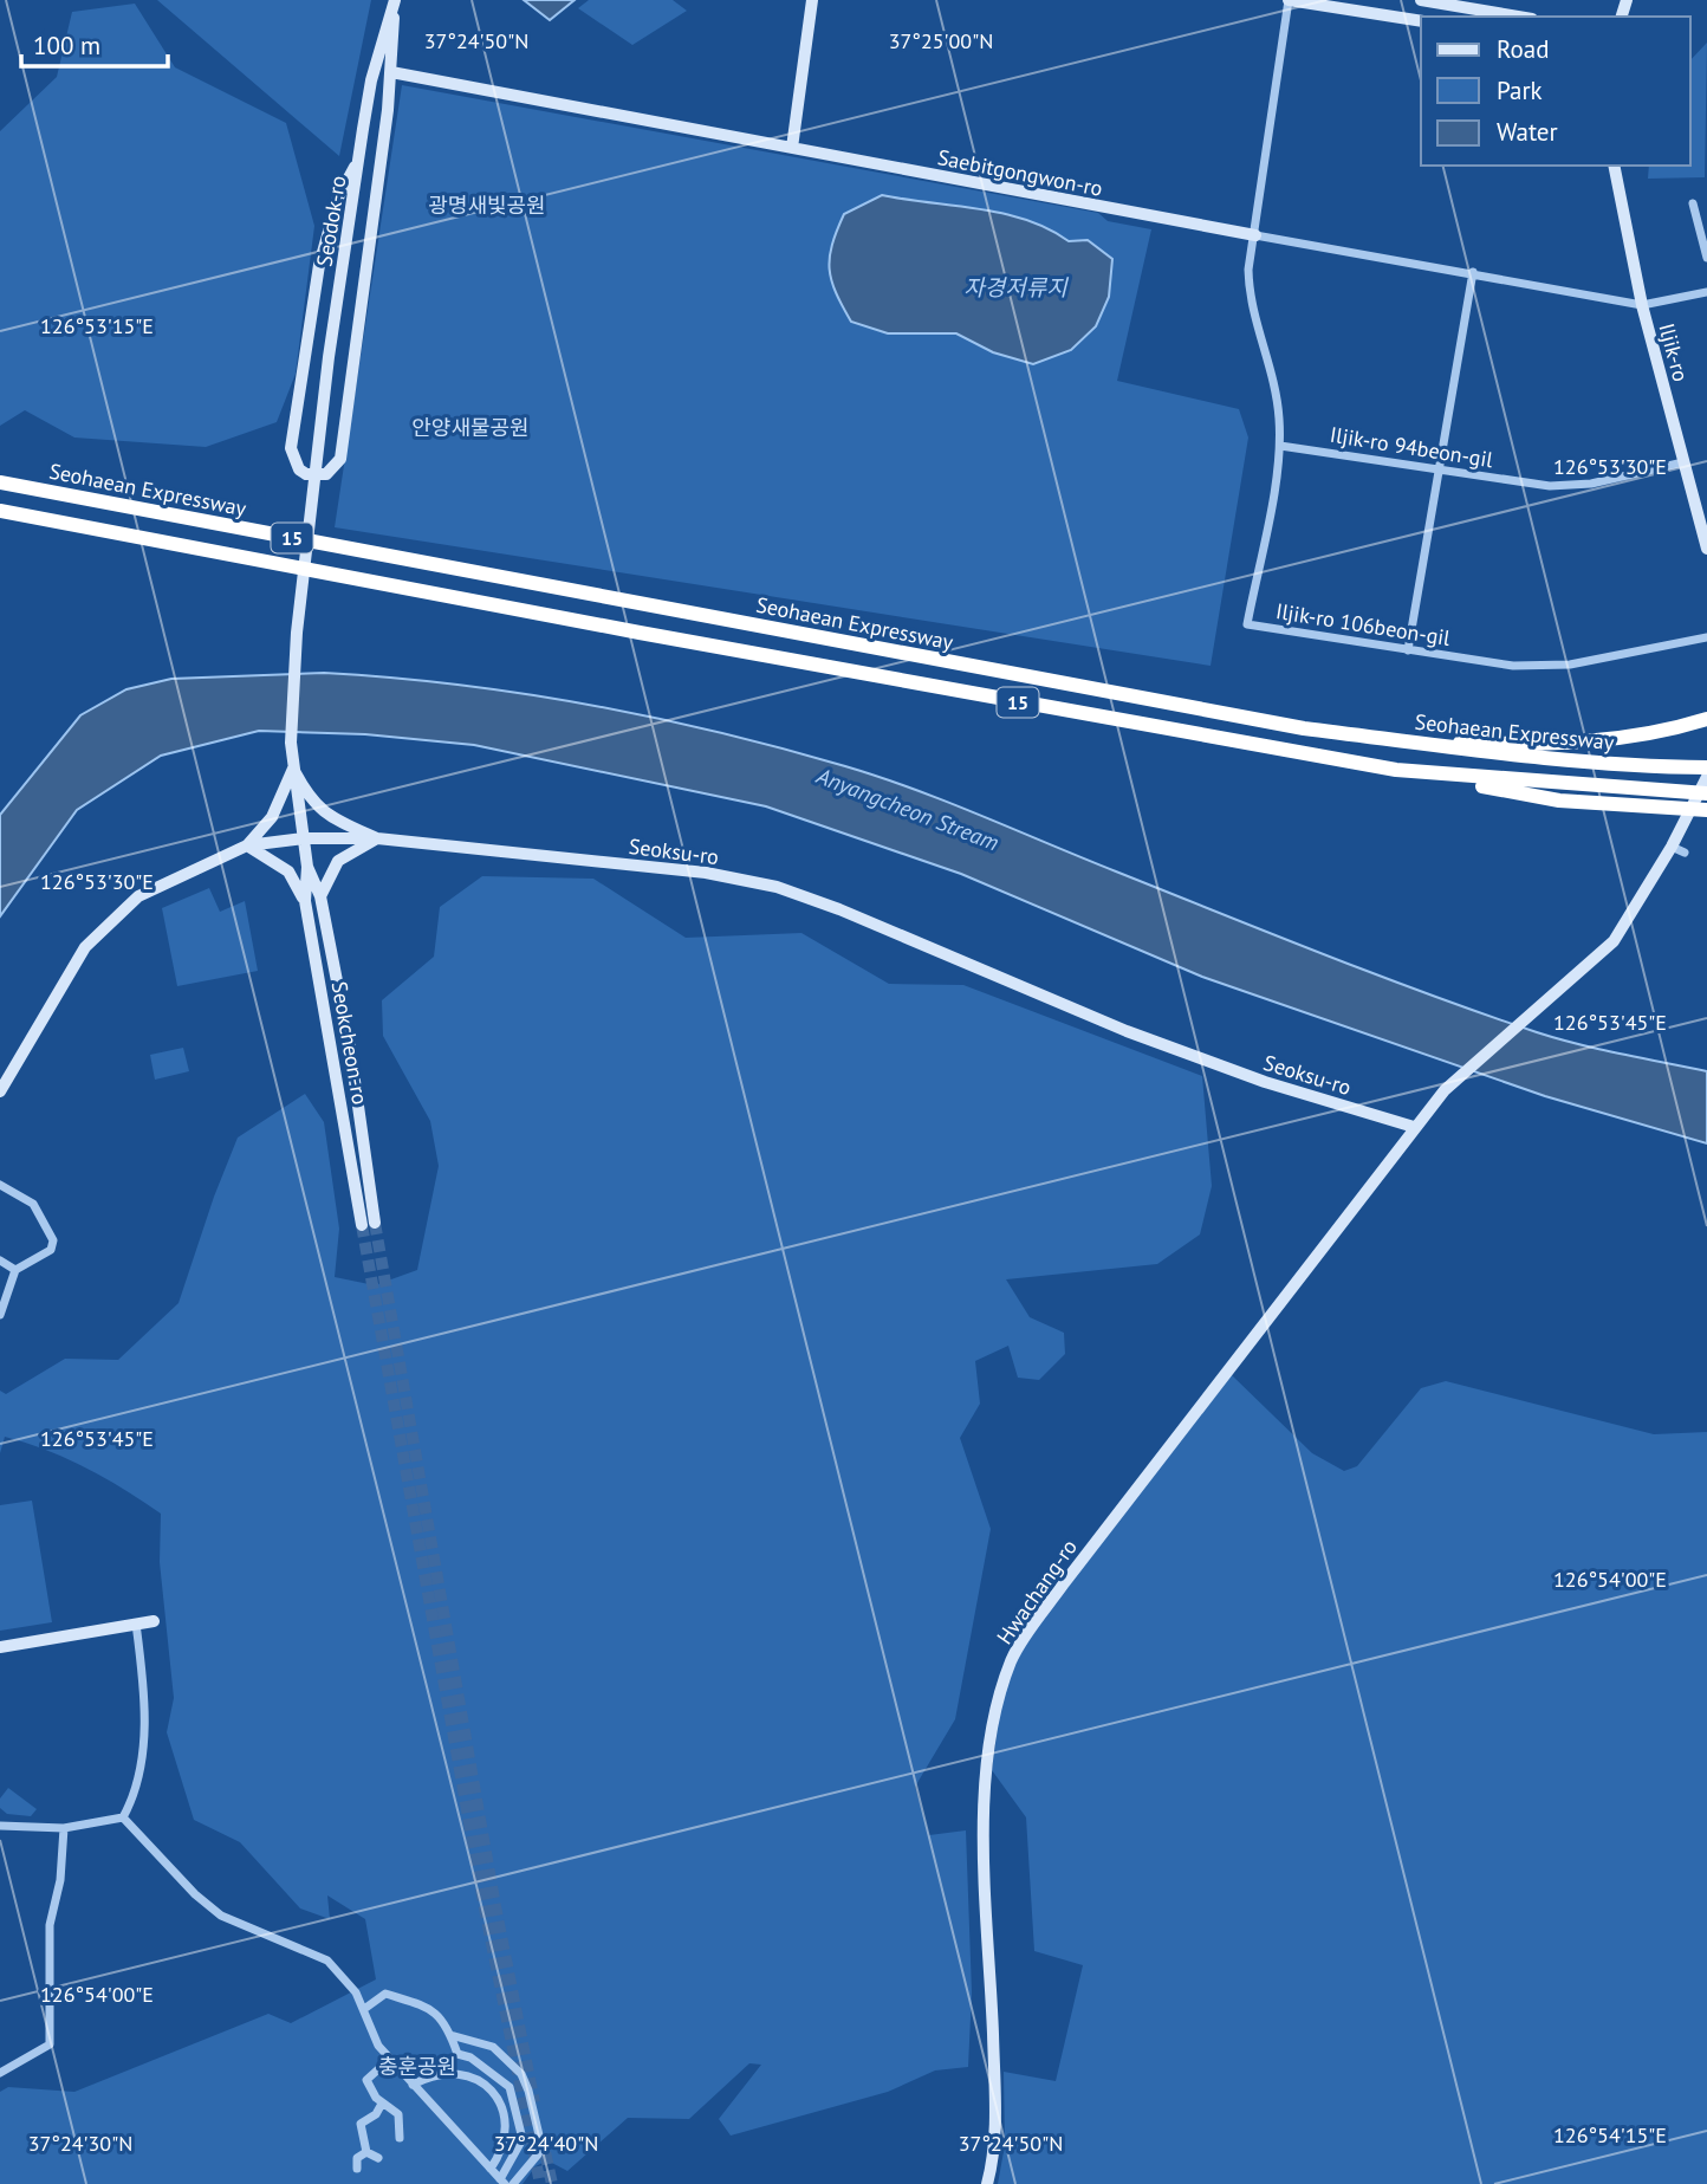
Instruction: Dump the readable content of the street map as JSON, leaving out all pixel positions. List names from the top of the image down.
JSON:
{
  "streets": {
    "highway": ["Seohaean Expressway", "15"],
    "street": [
      "Saebitgongwon-ro",
      "Seodok-ro",
      "Iljik-ro",
      "Iljik-ro 94beon-gil",
      "Iljik-ro 106beon-gil",
      "Seoksu-ro",
      "Seokcheon-ro",
      "Hwachang-ro"
    ]
  },
  "crossings": [
    ["Saebitgongwon-ro", "Iljik-ro"],
    ["Saebitgongwon-ro", "Iljik-ro 106beon-gil"],
    ["Seodok-ro", "Seokcheon-ro"],
    ["Iljik-ro", "Iljik-ro 94beon-gil"],
    ["Iljik-ro 94beon-gil", "Iljik-ro 106beon-gil"],
    ["Seoksu-ro", "Seokcheon-ro"],
    ["Seoksu-ro", "Hwachang-ro"]
  ],
  "water": ["자경저류지", "Anyangcheon Stream"],
  "parks": ["광명새빛공원", "안양새물공원", "충훈공원"],
  "legend": ["Road", "Park", "Water"],
  "scale_bar": "100 m",
  "coordinates": [
    "37°24'50\"N",
    "37°25'00\"N",
    "126°53'15\"E",
    "126°53'30\"E",
    "126°53'45\"E",
    "126°54'00\"E",
    "126°54'15\"E",
    "37°24'30\"N",
    "37°24'40\"N"
  ]
}
